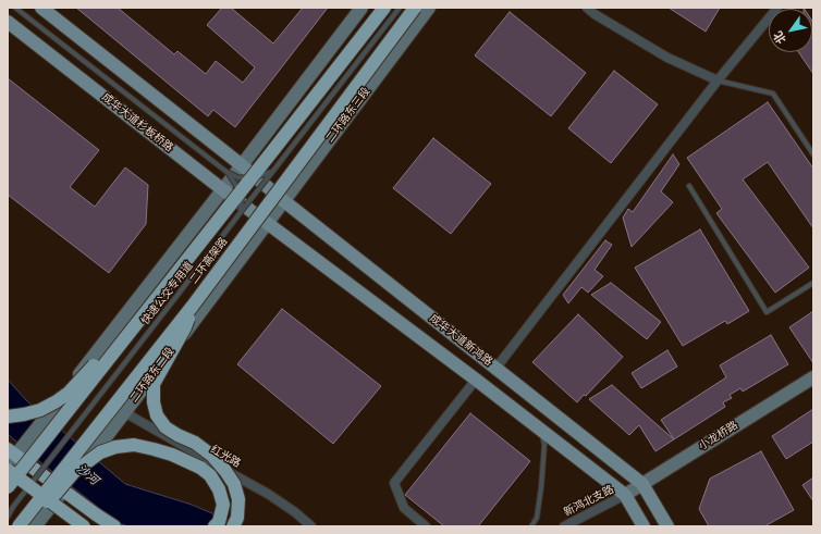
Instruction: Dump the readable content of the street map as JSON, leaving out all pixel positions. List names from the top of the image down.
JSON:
{
  "streets": {
    "highway": ["二环高架路"],
    "main road": [
      "二环路东三段",
      "成华大道杉板桥路",
      "成华大道新鸿路",
      "二环路东二段",
      "小龙桥路"
    ],
    "street": ["红光路", "新鸿北支路"],
    "lane": ["快速公交专用道"]
  },
  "crossings": [
    ["二环路东三段", "成华大道杉板桥路"],
    ["二环路东三段", "成华大道新鸿路"],
    ["二环路东三段", "二环路东二段"],
    ["成华大道杉板桥路", "成华大道新鸿路"],
    ["成华大道杉板桥路", "二环路东二段"],
    ["成华大道新鸿路", "二环路东二段"],
    ["成华大道新鸿路", "小龙桥路"],
    ["成华大道新鸿路", "新鸿北支路"],
    ["二环路东二段", "红光路"],
    ["小龙桥路", "新鸿北支路"]
  ],
  "water": ["沙河"],
  "north": "bottom left"
}
